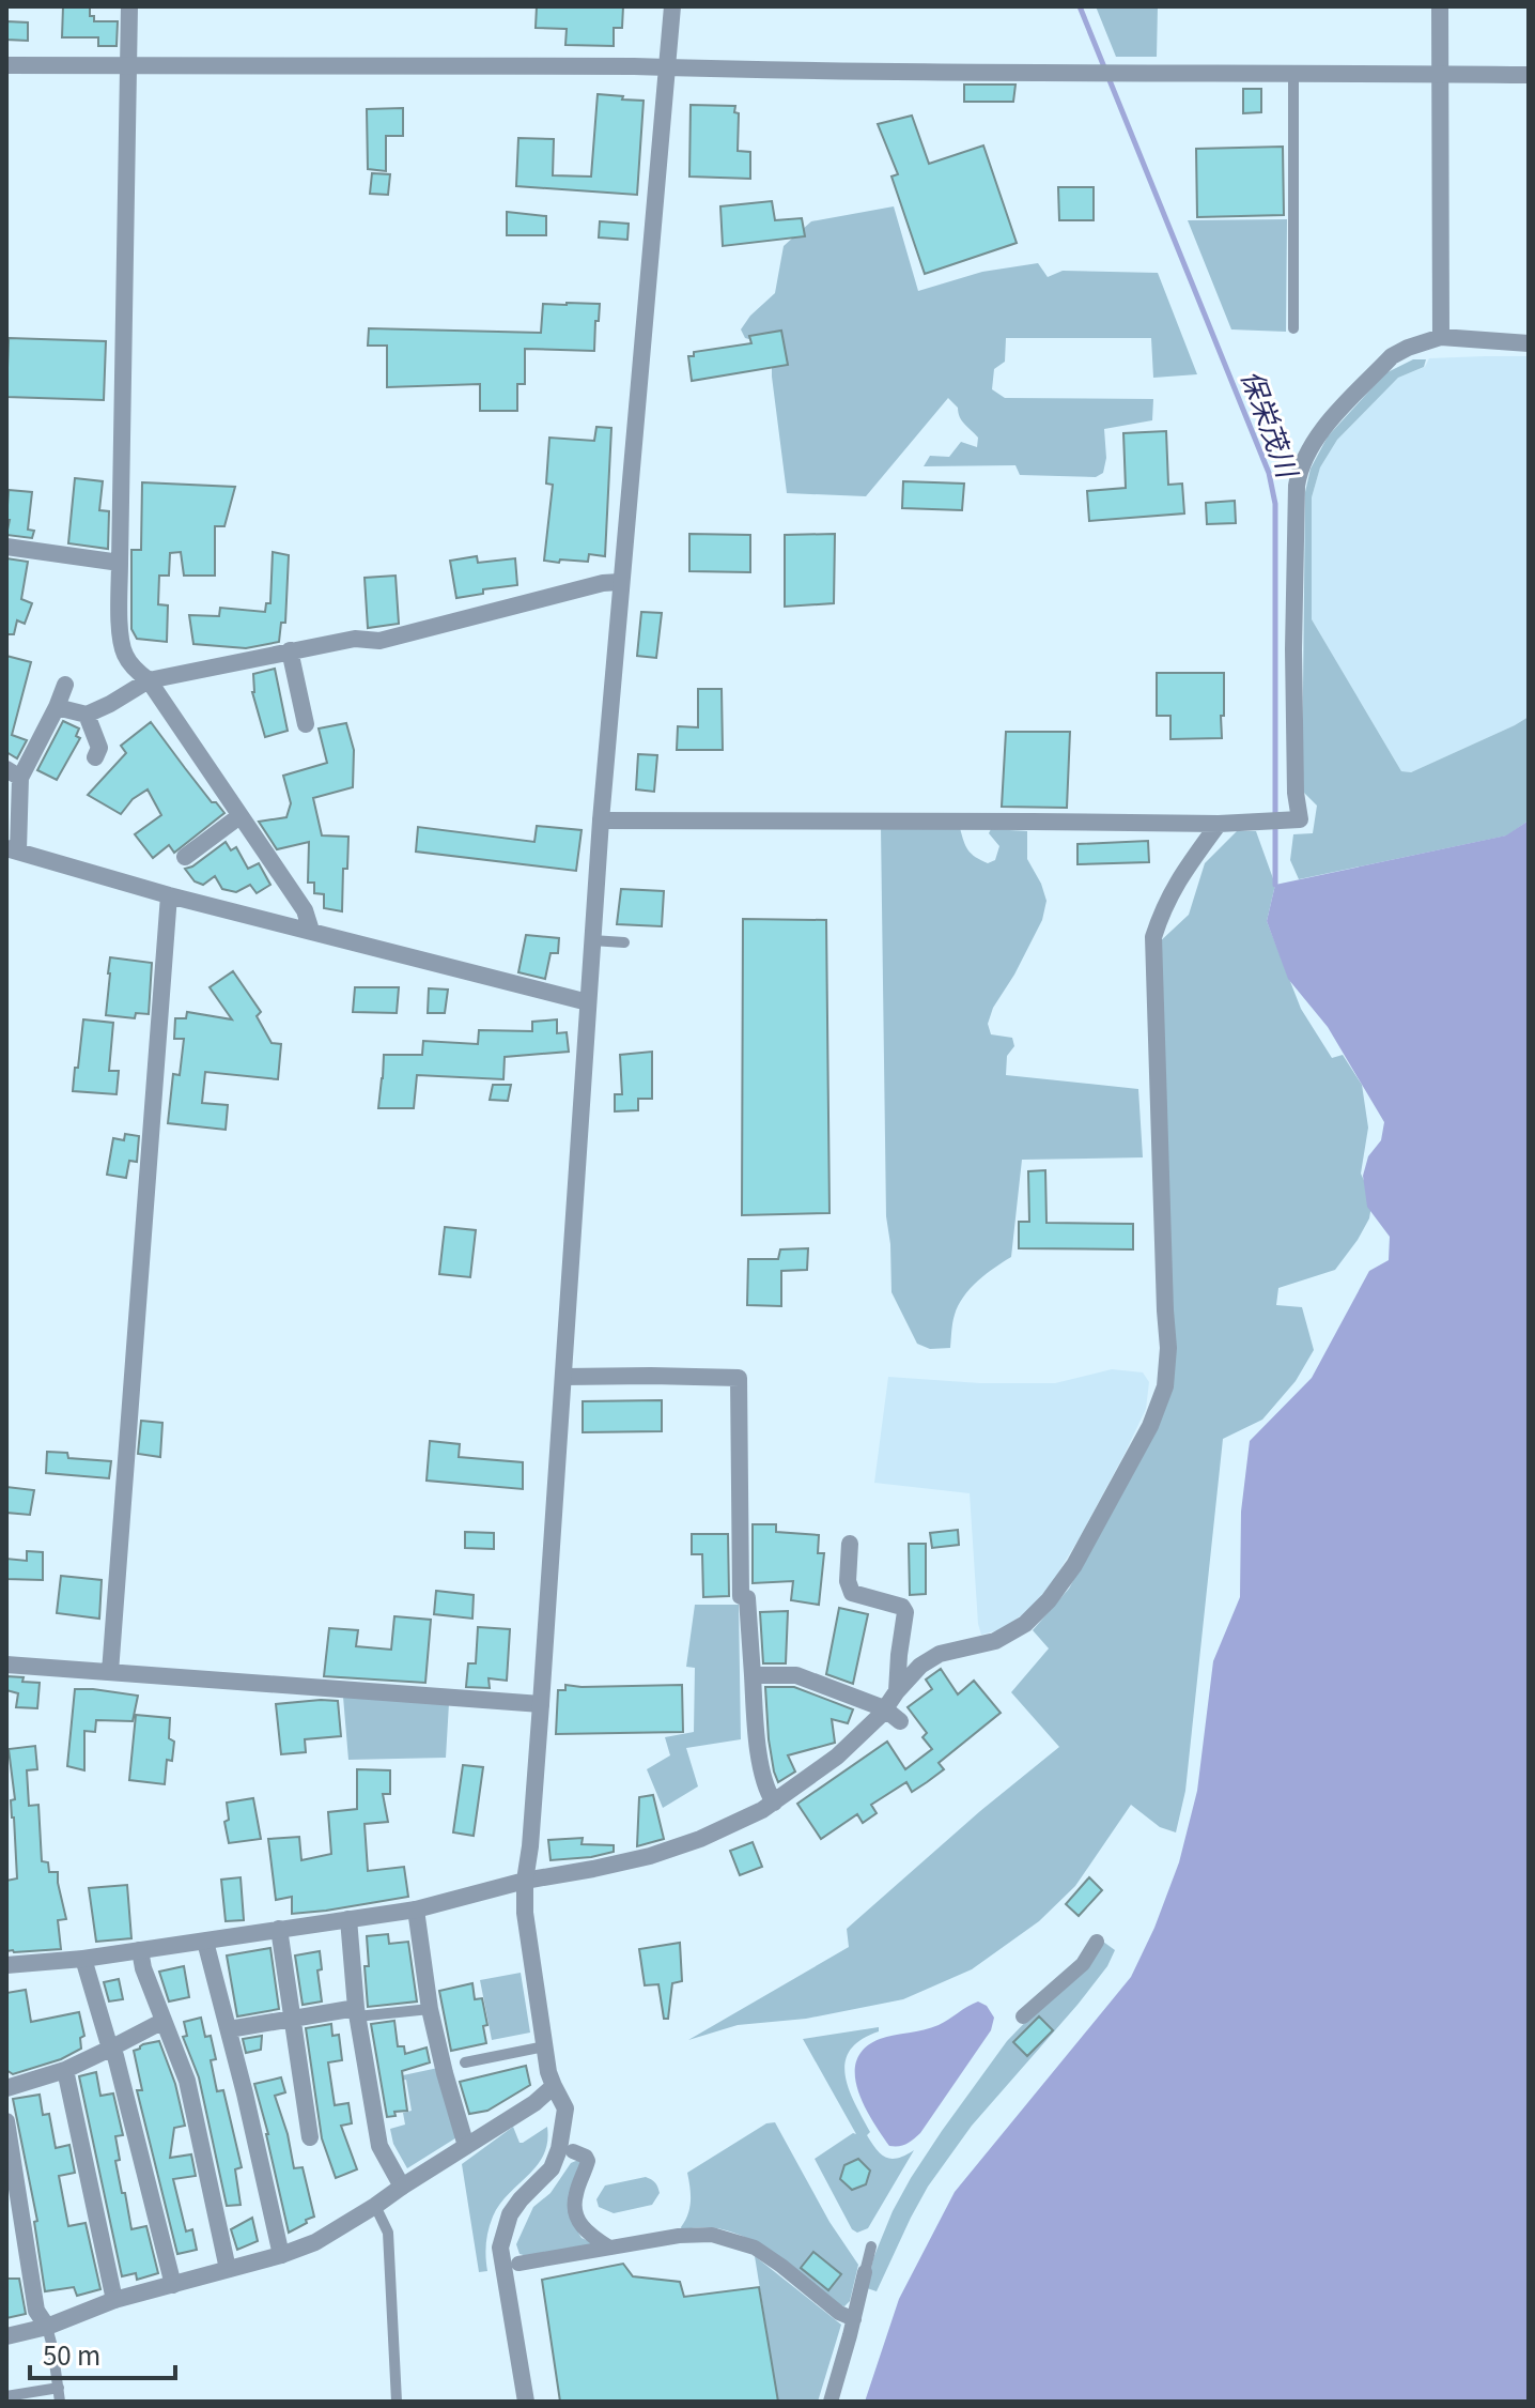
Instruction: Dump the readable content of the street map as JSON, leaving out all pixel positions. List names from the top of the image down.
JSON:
{
  "water": ["保栄茂川"],
  "scale_bar": "50 m"
}
